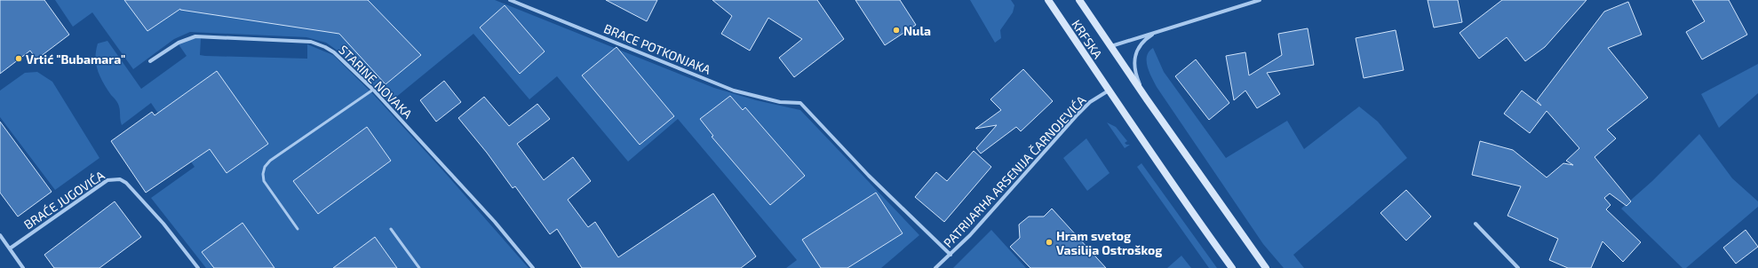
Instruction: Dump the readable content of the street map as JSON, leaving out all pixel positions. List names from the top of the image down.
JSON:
{
  "streets": {
    "main road": ["KRFSKA"],
    "street": [
      "BRACE POTKONJAKA",
      "STARINE NOVAKA",
      "PATRIJARHA ARSENIJA ČARNOJEVIĆA",
      "BRAĆE JUGOVIĆA"
    ]
  },
  "crossings": [
    ["KRFSKA", "PATRIJARHA ARSENIJA ČARNOJEVIĆA"],
    ["BRACE POTKONJAKA", "PATRIJARHA ARSENIJA ČARNOJEVIĆA"]
  ],
  "places": ["Nula", "Vrtić \"Bubamara\"", "Hram svetog Vasilija Ostroškog"]
}
